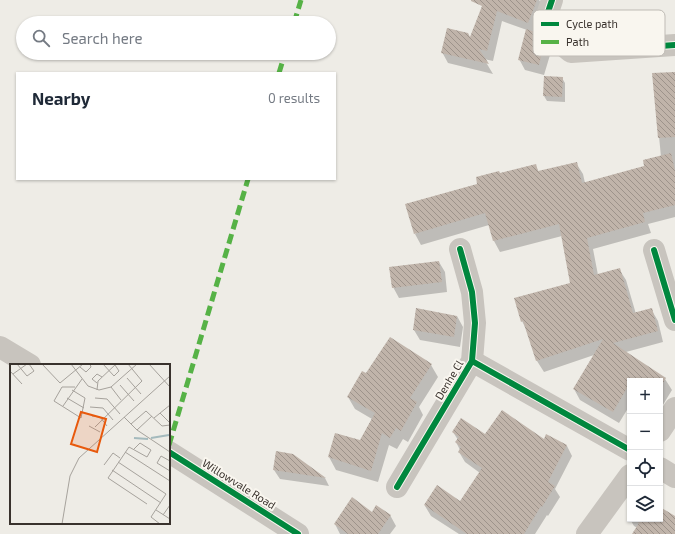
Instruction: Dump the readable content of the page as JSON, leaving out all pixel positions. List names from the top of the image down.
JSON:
{
  "streets": {
    "street": ["Denhe Cl", "Willowvale Road"]
  },
  "legend": ["Cycle path", "Path"],
  "page": {
    "search": "Search here",
    "heading": ["Nearby", "0 results"],
    "map_buttons": ["+", "−"]
  }
}
